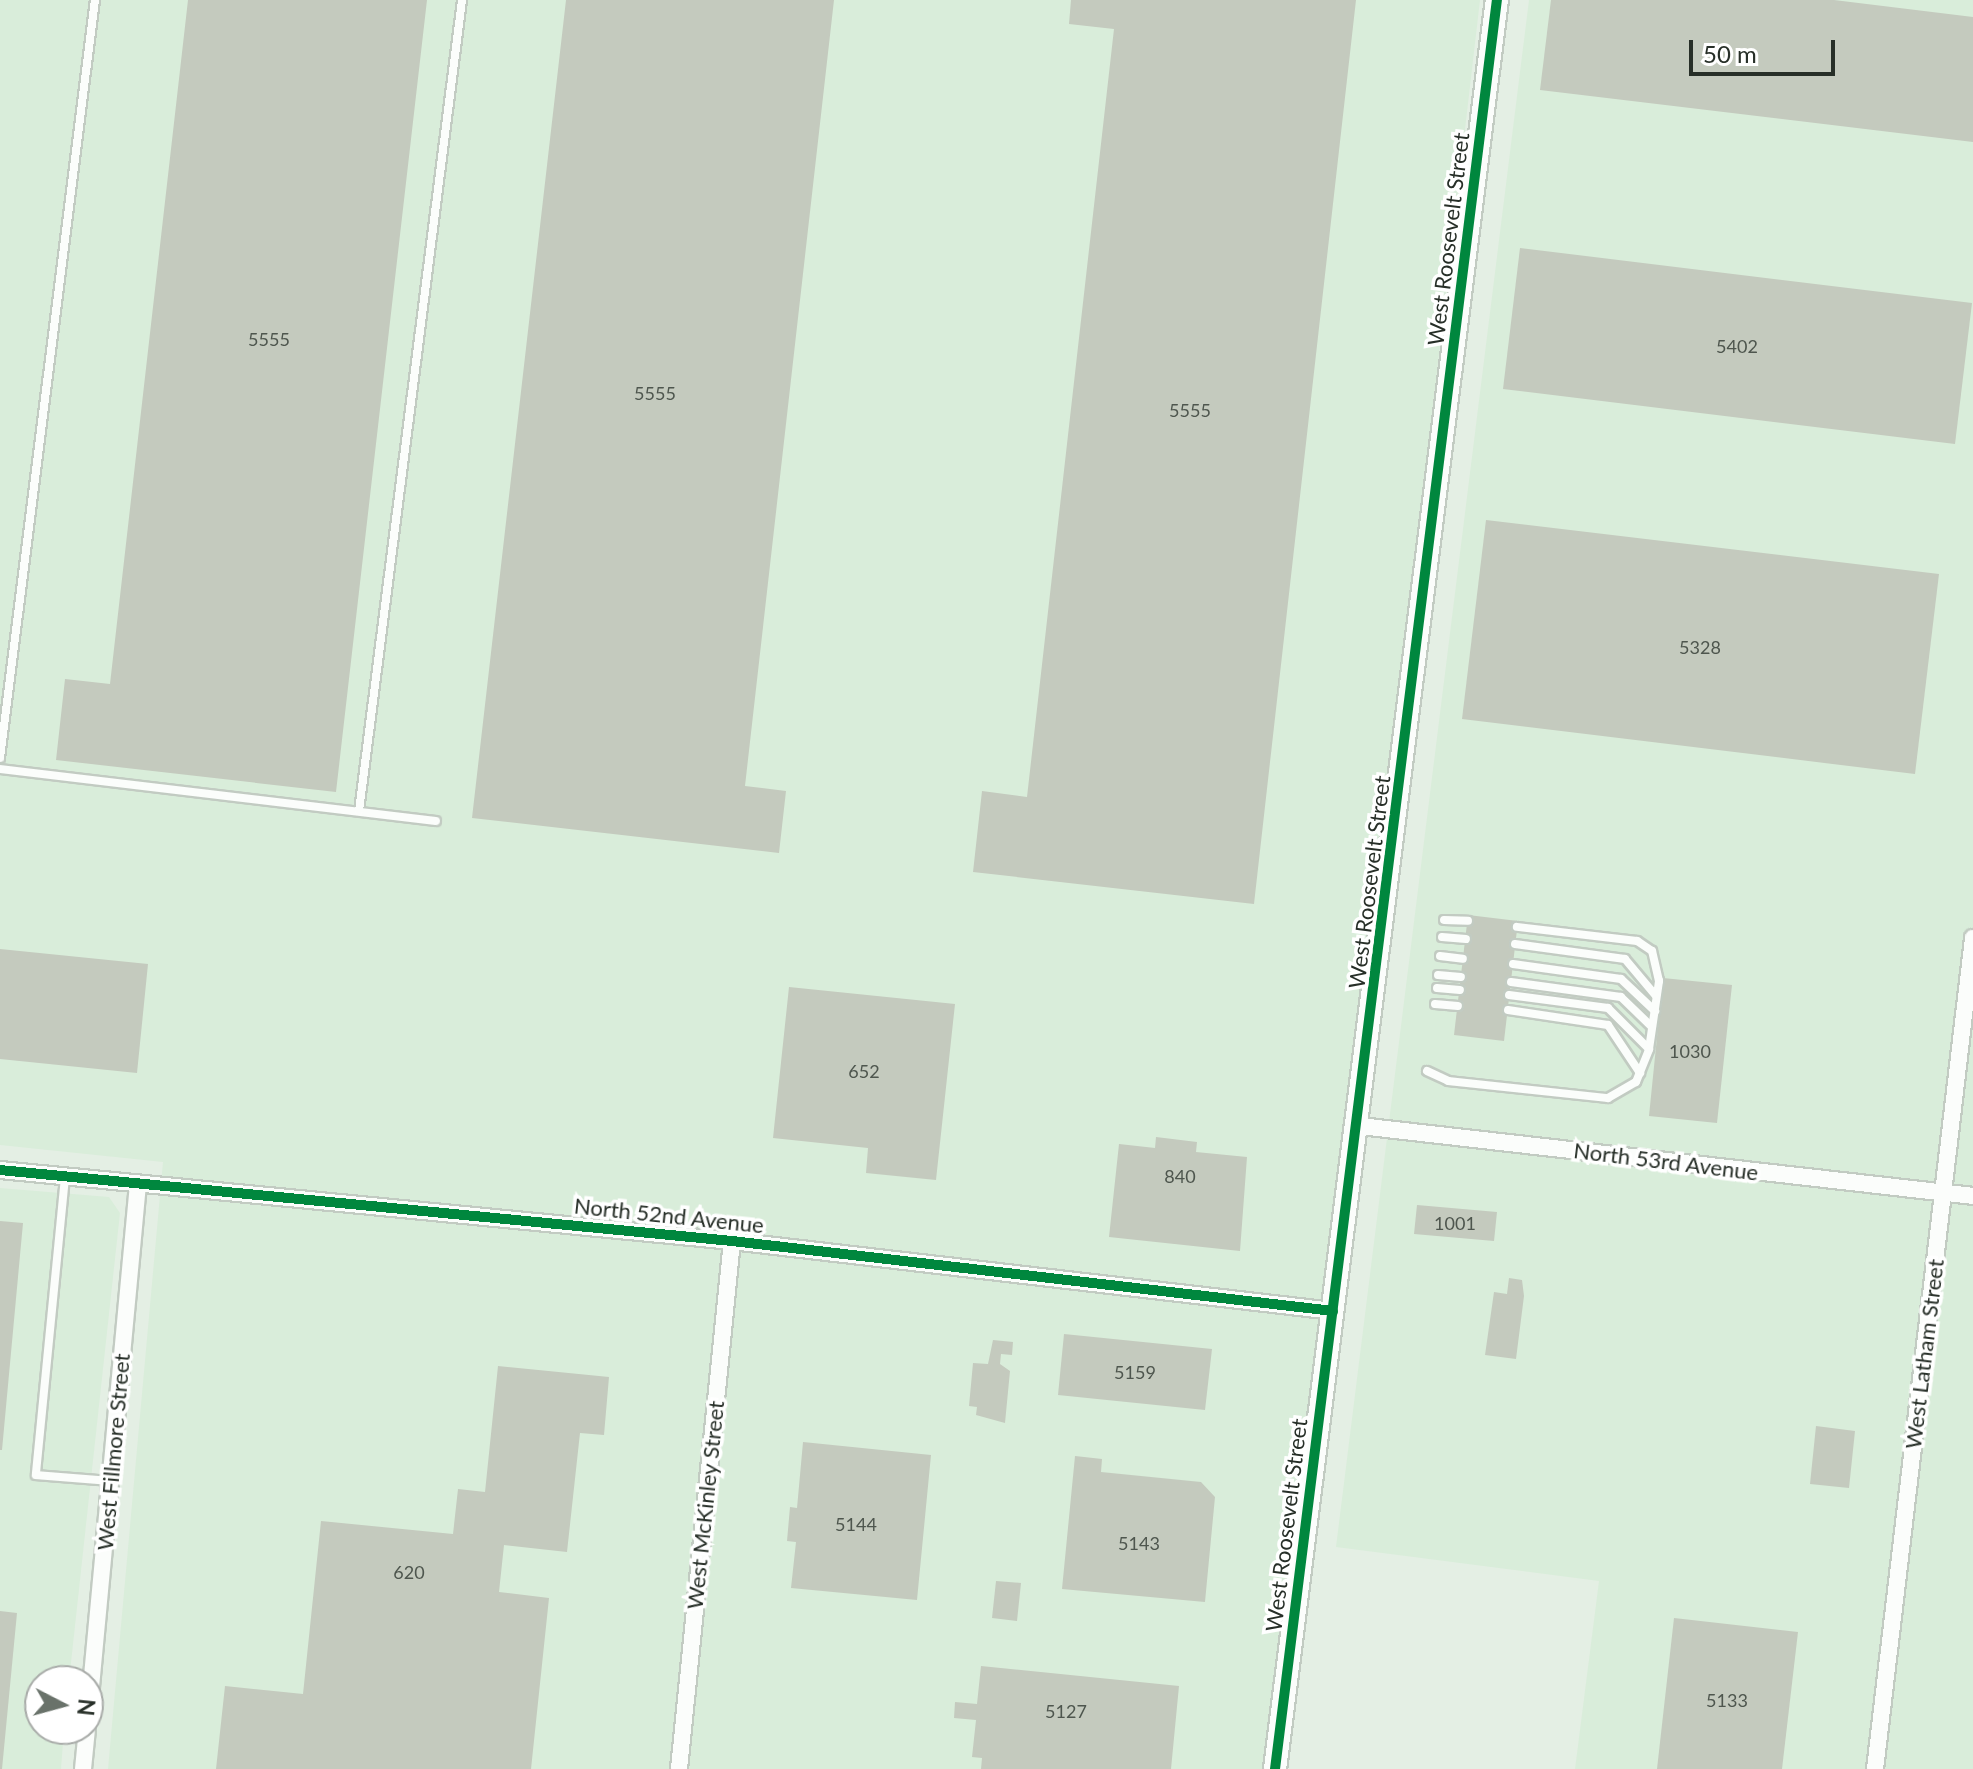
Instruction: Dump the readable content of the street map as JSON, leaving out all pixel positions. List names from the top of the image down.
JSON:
{
  "streets": {
    "street": [
      "West Roosevelt Street",
      "North 53rd Avenue",
      "North 52nd Avenue",
      "West Latham Street",
      "West Fillmore Street",
      "West McKinley Street"
    ]
  },
  "crossings": [
    ["West Roosevelt Street", "North 53rd Avenue"],
    ["West Roosevelt Street", "North 52nd Avenue"],
    ["North 53rd Avenue", "West Latham Street"],
    ["North 52nd Avenue", "West Fillmore Street"],
    ["North 52nd Avenue", "West McKinley Street"]
  ],
  "house_numbers": [
    "5555",
    "5402",
    "5555",
    "5555",
    "5328",
    "1030",
    "652",
    "840",
    "1001",
    "5159",
    "5144",
    "5143",
    "620",
    "5133",
    "5127"
  ],
  "scale_bar": "50 m",
  "north": "right"
}
